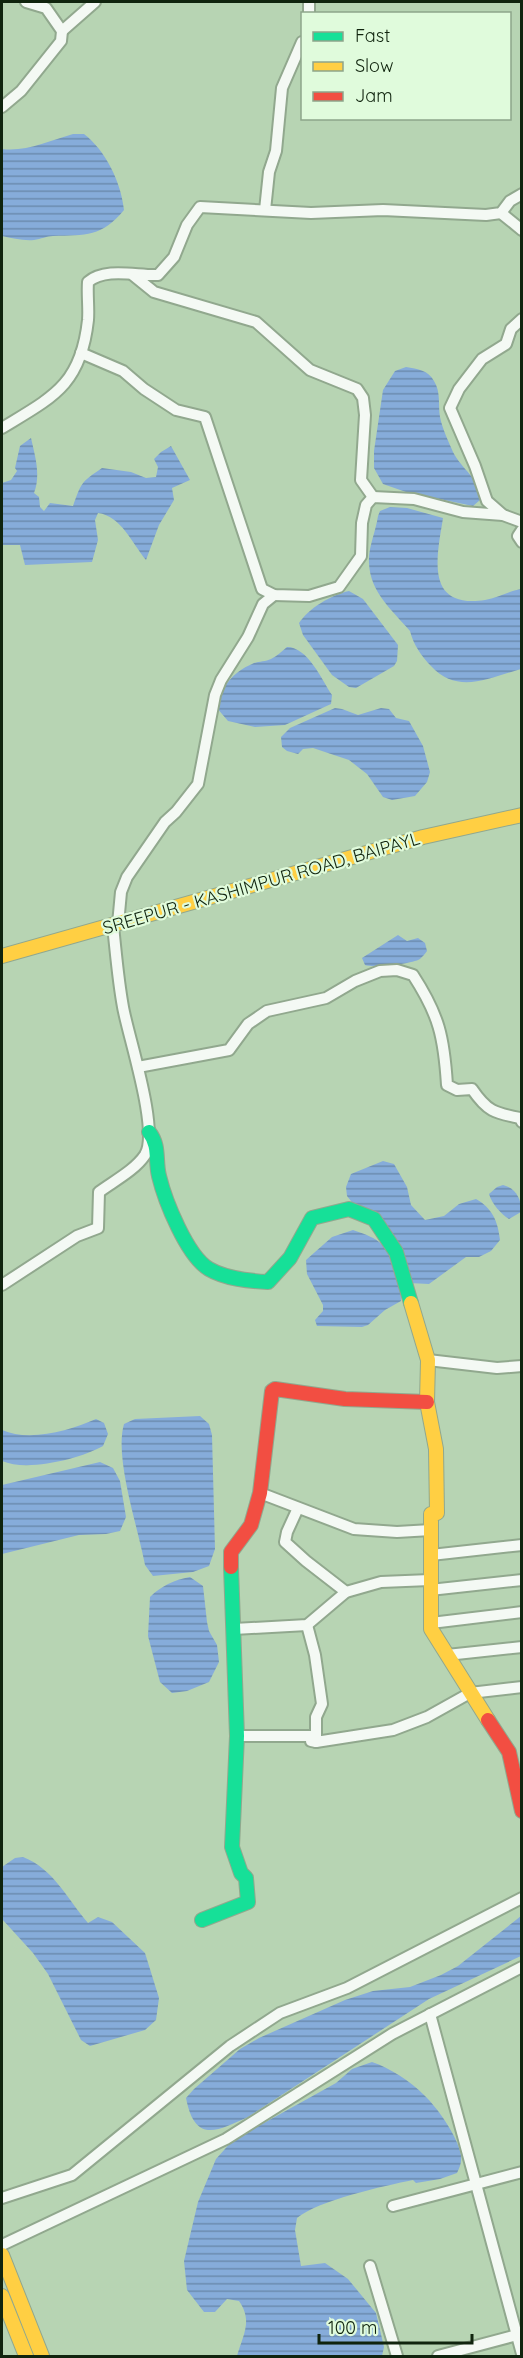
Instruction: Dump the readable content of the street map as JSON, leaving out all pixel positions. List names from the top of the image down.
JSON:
{
  "streets": {
    "main road": ["SREEPUR - KASHIMPUR ROAD, BAIPAYL"]
  },
  "legend": ["Fast", "Slow", "Jam"],
  "scale_bar": "100 m"
}
